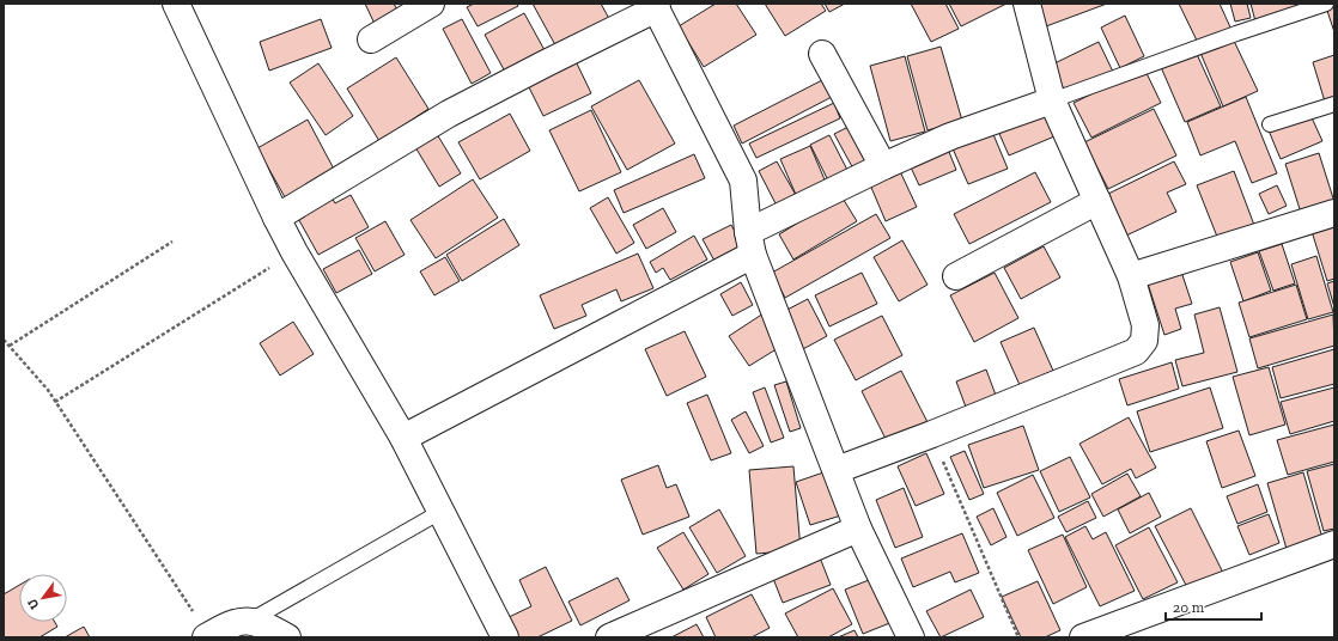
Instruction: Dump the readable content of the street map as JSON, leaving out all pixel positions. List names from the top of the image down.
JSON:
{
  "scale_bar": "20 m",
  "north": "bottom left"
}
